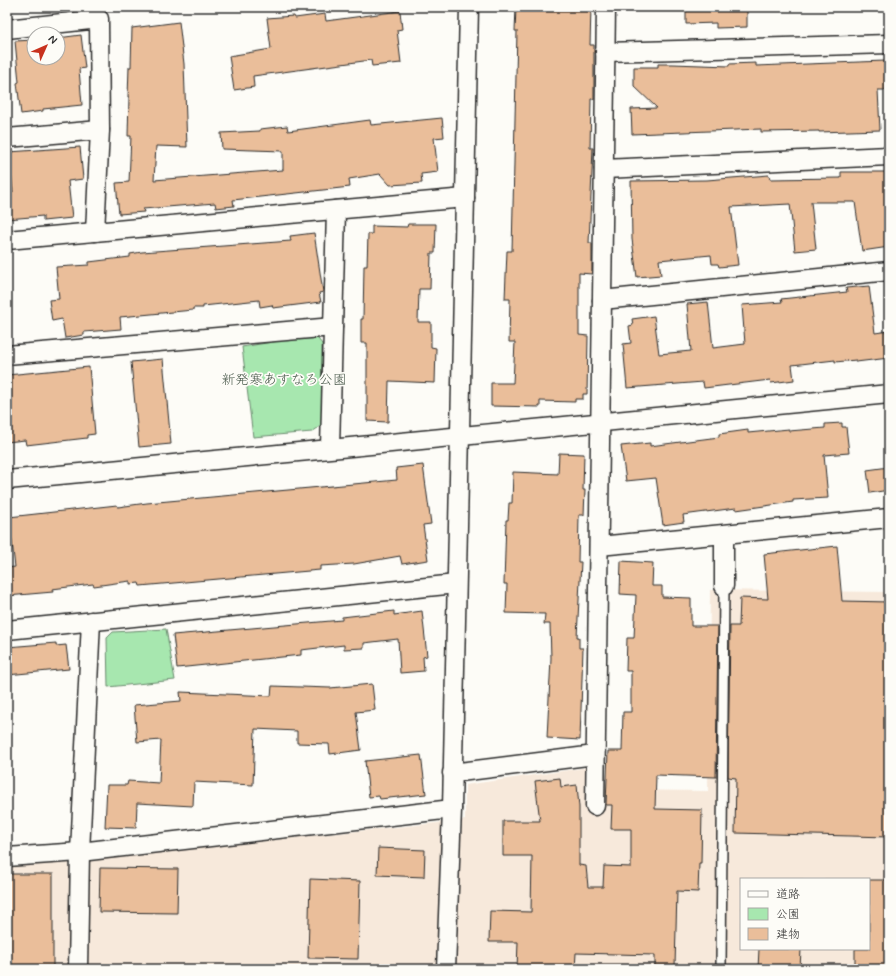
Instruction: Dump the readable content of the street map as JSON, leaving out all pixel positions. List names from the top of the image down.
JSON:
{
  "parks": ["新発寒あすなろ公園"],
  "legend": ["道路", "公園", "建物"],
  "north": "top right"
}
